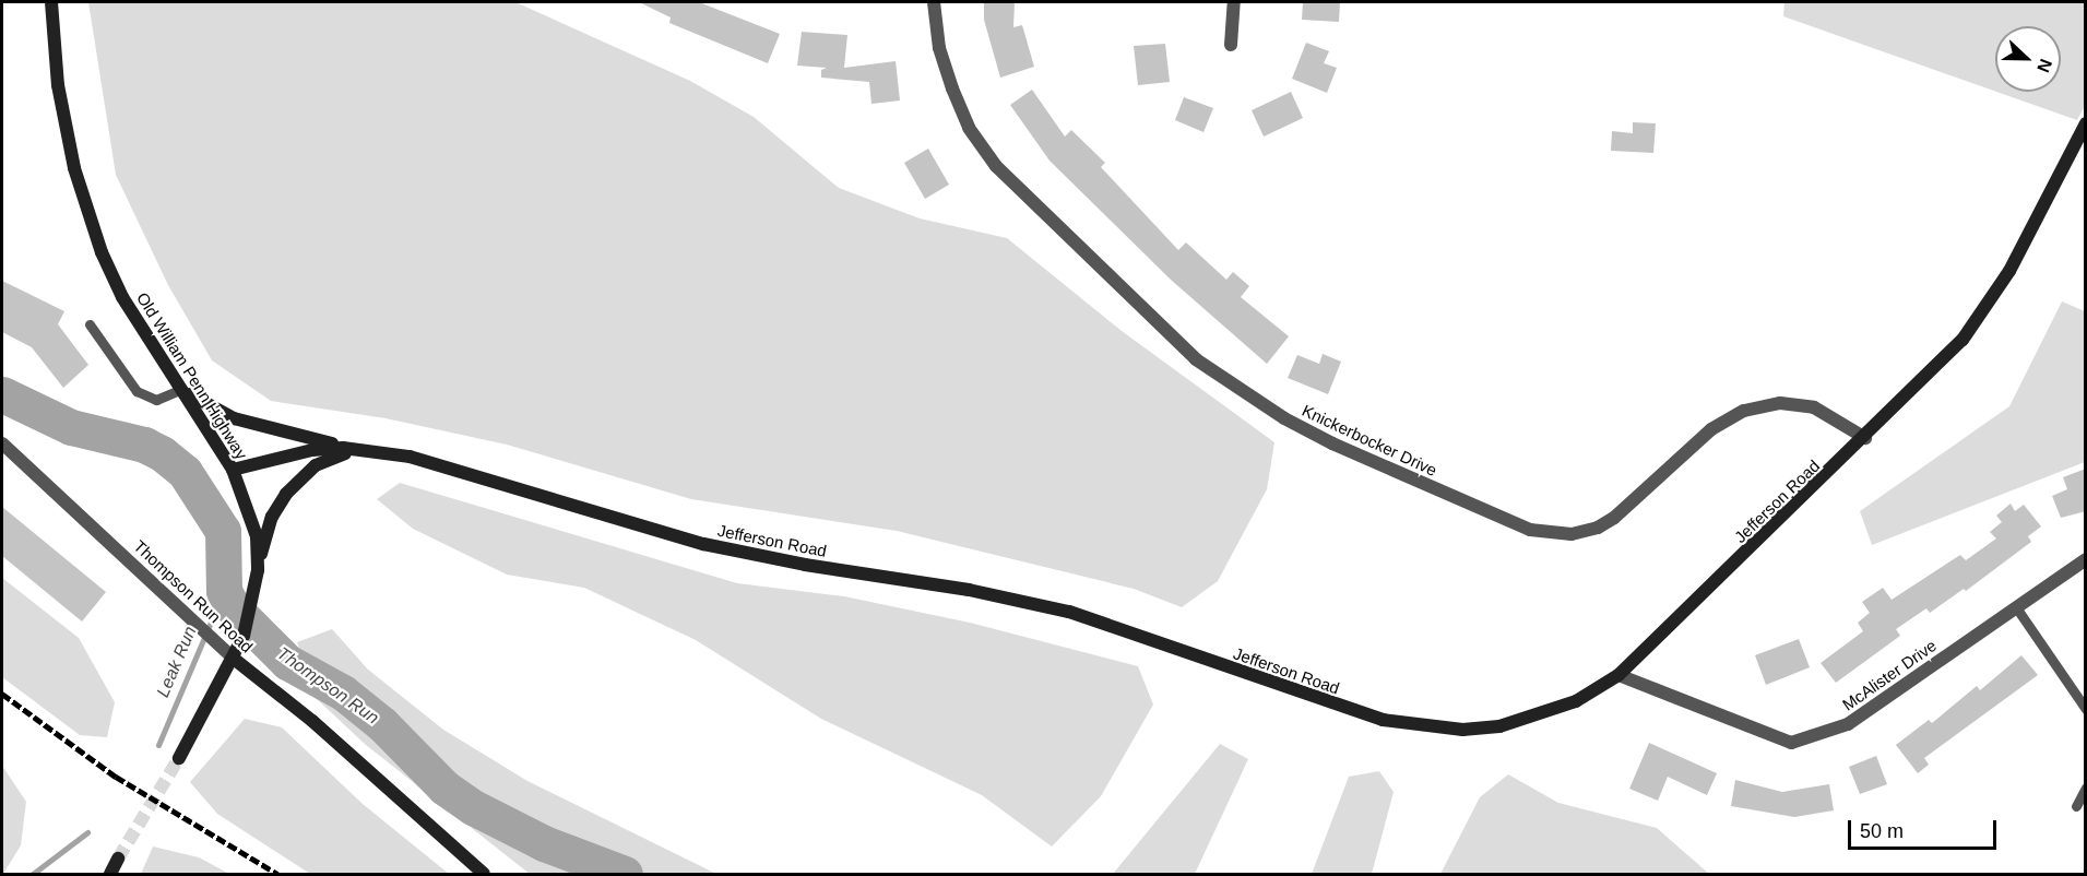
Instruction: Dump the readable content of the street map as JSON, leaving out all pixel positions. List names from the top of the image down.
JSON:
{
  "streets": {
    "street": [
      "Old William Penn Highway",
      "Knickerbocker Drive",
      "Jefferson Road",
      "Thompson Run Road",
      "McAlister Drive"
    ]
  },
  "crossings": [
    ["Old William Penn Highway", "Jefferson Road"],
    ["Old William Penn Highway", "Thompson Run Road"],
    ["Knickerbocker Drive", "Jefferson Road"],
    ["Jefferson Road", "McAlister Drive"]
  ],
  "water": ["Leak Run", "Thompson Run"],
  "scale_bar": "50 m",
  "north": "right"
}
